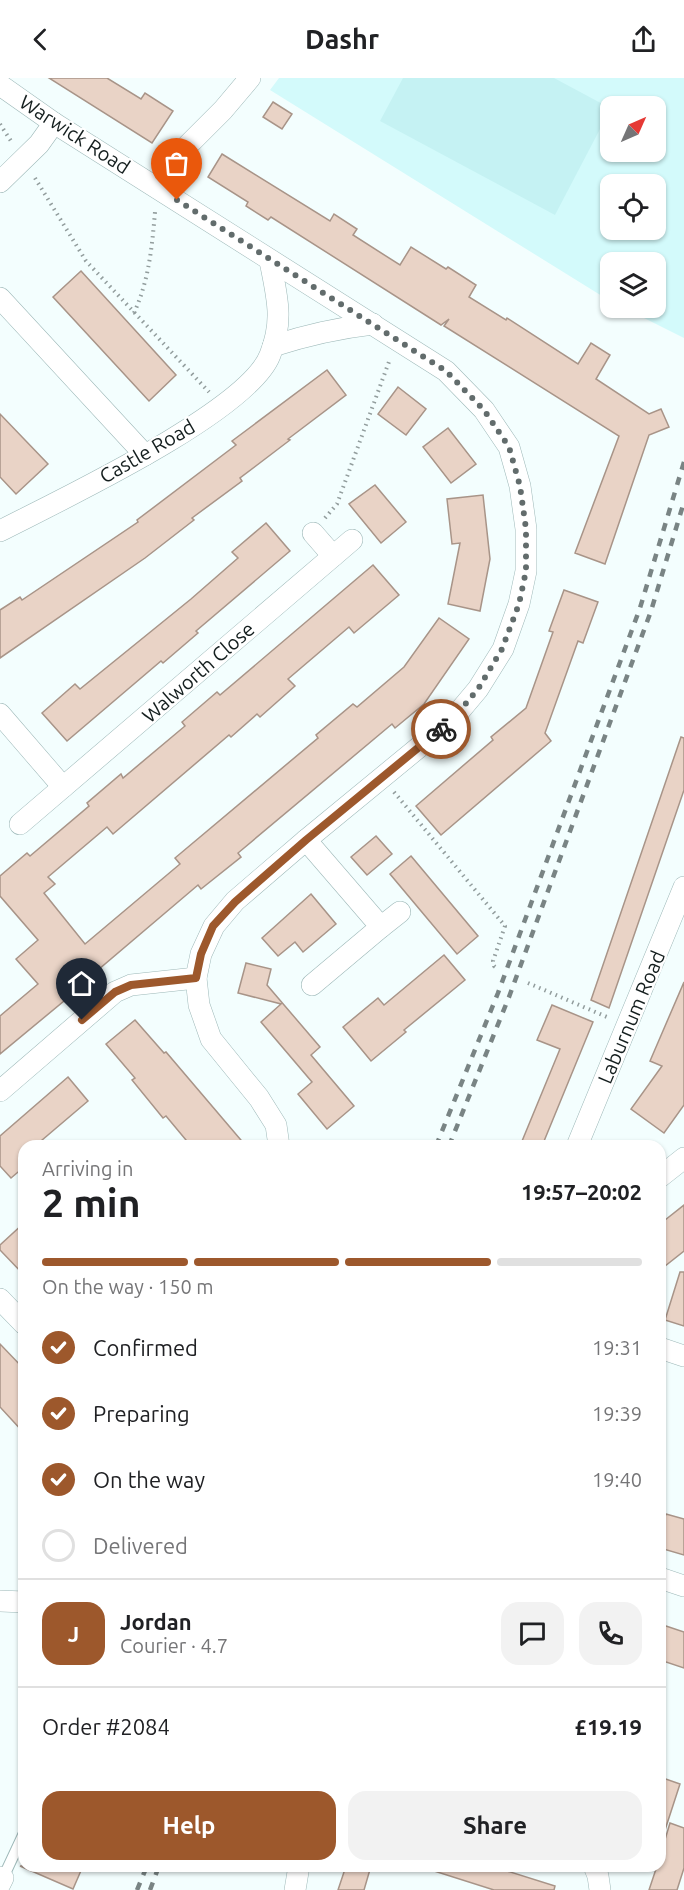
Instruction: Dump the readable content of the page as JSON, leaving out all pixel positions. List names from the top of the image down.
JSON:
{
  "streets": {
    "street": [
      "Warwick Road",
      "Castle Road",
      "Walworth Close",
      "Laburnum Road"
    ]
  },
  "crossings": [
    ["Warwick Road", "Castle Road"]
  ],
  "north": "top right",
  "page": {
    "header": "Dashr",
    "heading": ["2 min", "Arriving in", "19:57–20:02"],
    "panel": [
      "Jordan",
      "Courier · 4.7",
      "Order #2084",
      "£19.19"
    ],
    "bar": "On the way · 150 m",
    "list": [
      ["Confirmed", "19:31"],
      ["Preparing", "19:39"],
      ["On the way", "19:40"],
      "Delivered"
    ],
    "round": "J",
    "buttons": ["Help", "Share"]
  }
}
